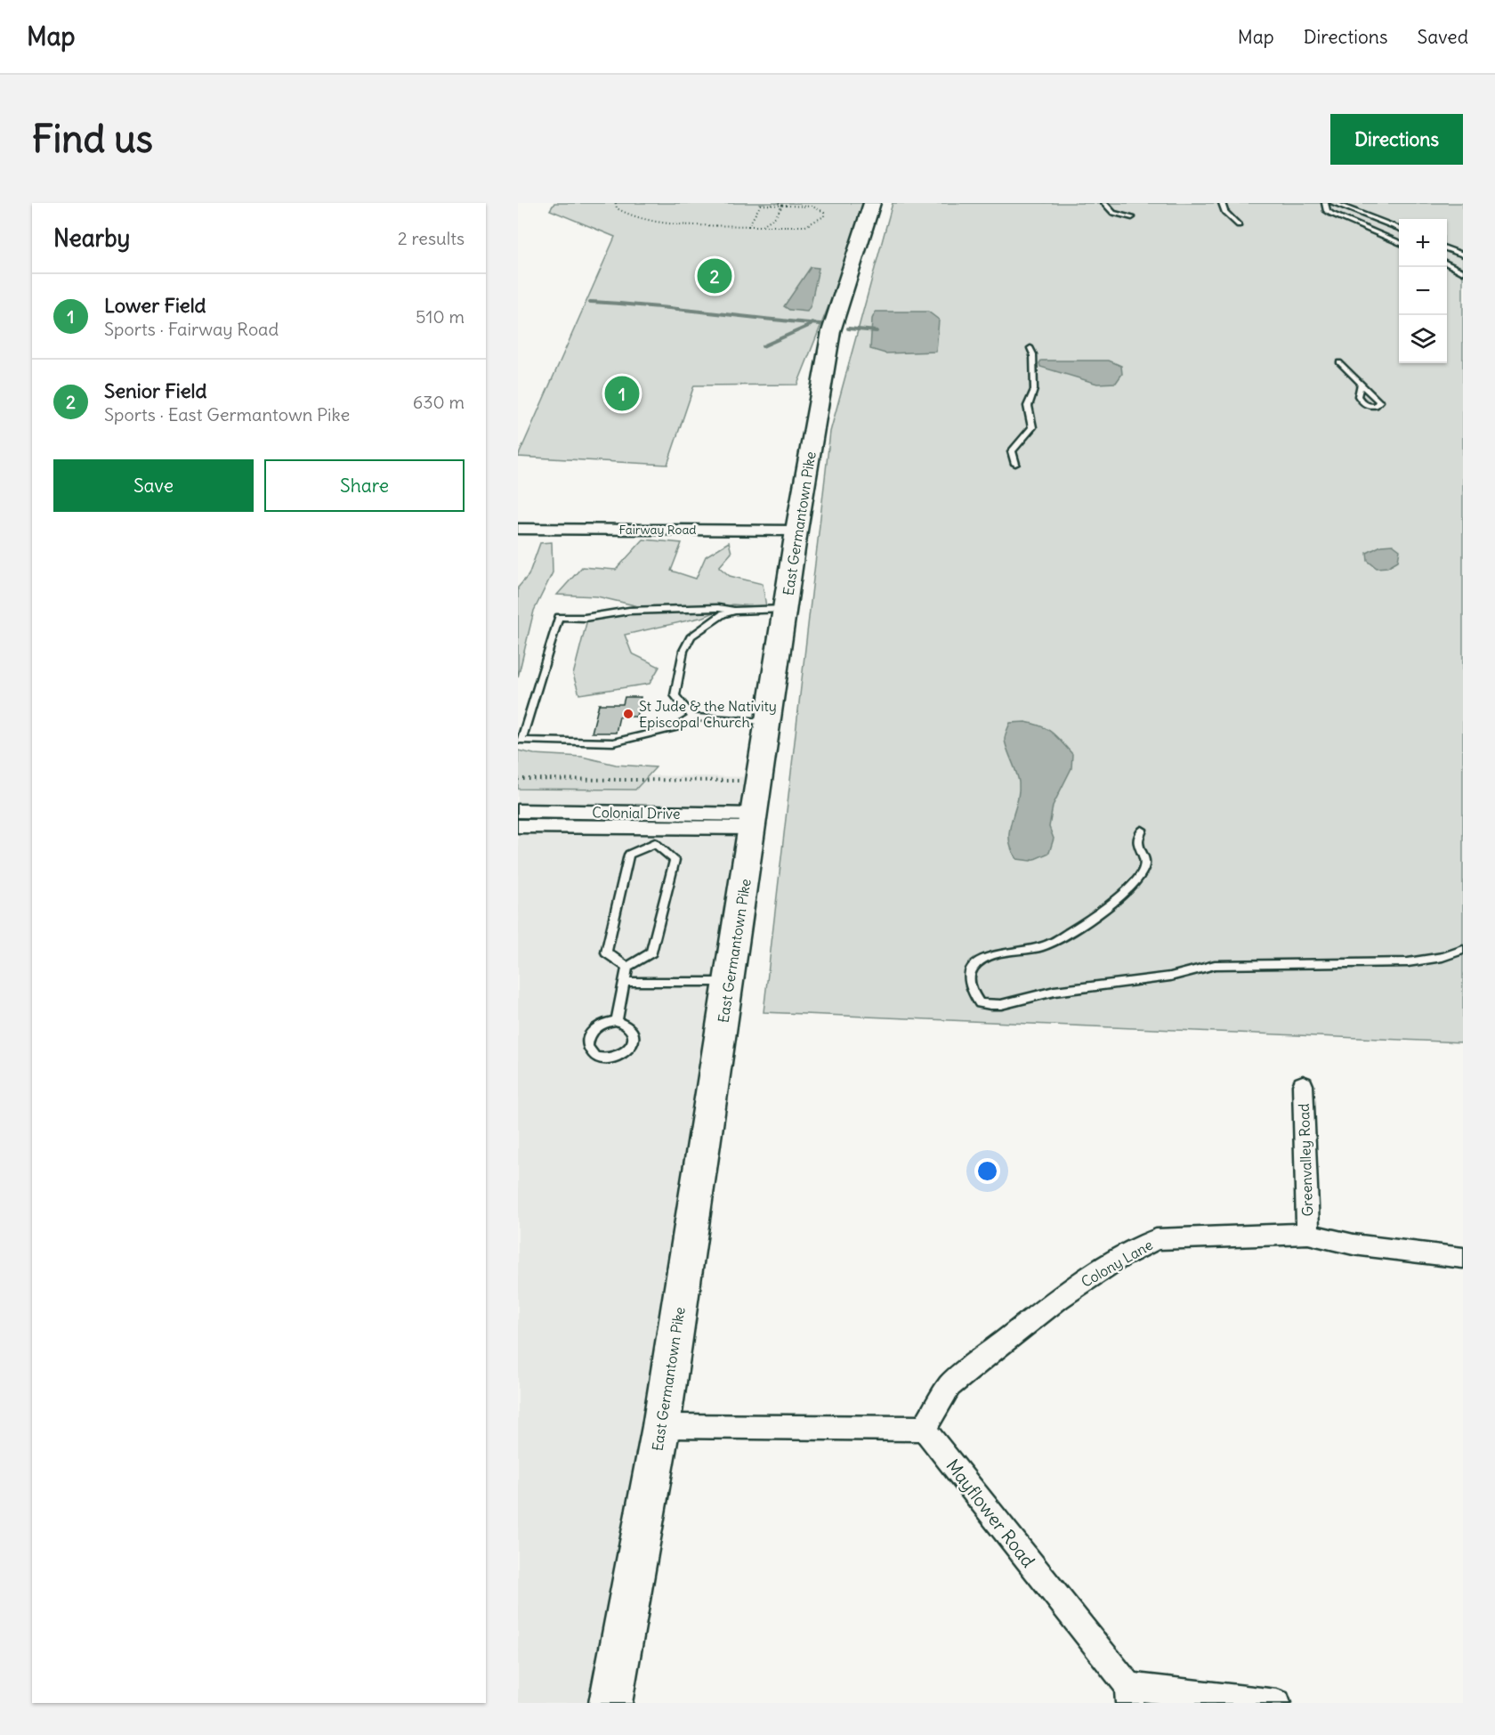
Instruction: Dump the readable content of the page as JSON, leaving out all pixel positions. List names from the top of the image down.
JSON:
{
  "streets": {
    "main road": ["East Germantown Pike"],
    "street": [
      "Fairway Road",
      "Colonial Drive",
      "Greenvalley Road",
      "Colony Lane",
      "Mayflower Road"
    ]
  },
  "crossings": [
    ["East Germantown Pike", "Fairway Road"],
    ["East Germantown Pike", "Colonial Drive"],
    ["Greenvalley Road", "Colony Lane"],
    ["Colony Lane", "Mayflower Road"]
  ],
  "places": ["St Jude & the Nativity Episcopal Church"],
  "page": {
    "header": "Map",
    "nav": ["Map", "Directions", "Saved"],
    "buttons": [
      "Directions",
      ["Save", "Share"]
    ],
    "title": "Find us",
    "heading": ["Nearby", "2 results"],
    "map_buttons": ["+", "−"],
    "pins": ["2", "1"],
    "list": [
      {
        "mark": "1",
        "name": "Lower Field",
        "note": "Sports · Fairway Road",
        "value": "510 m"
      },
      {
        "mark": "2",
        "name": "Senior Field",
        "note": "Sports · East Germantown Pike",
        "value": "630 m"
      }
    ]
  }
}
